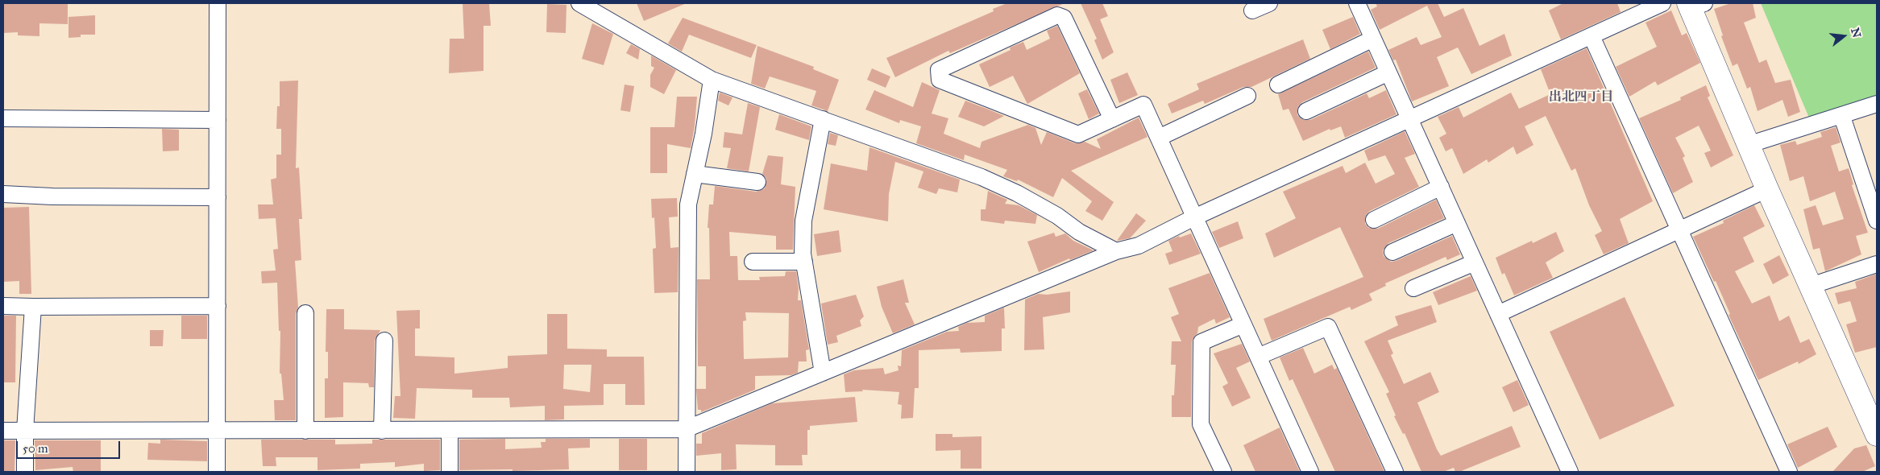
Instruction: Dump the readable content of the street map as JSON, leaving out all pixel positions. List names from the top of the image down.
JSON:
{
  "districts": ["出北四丁目"],
  "scale_bar": "50 m",
  "north": "right"
}
